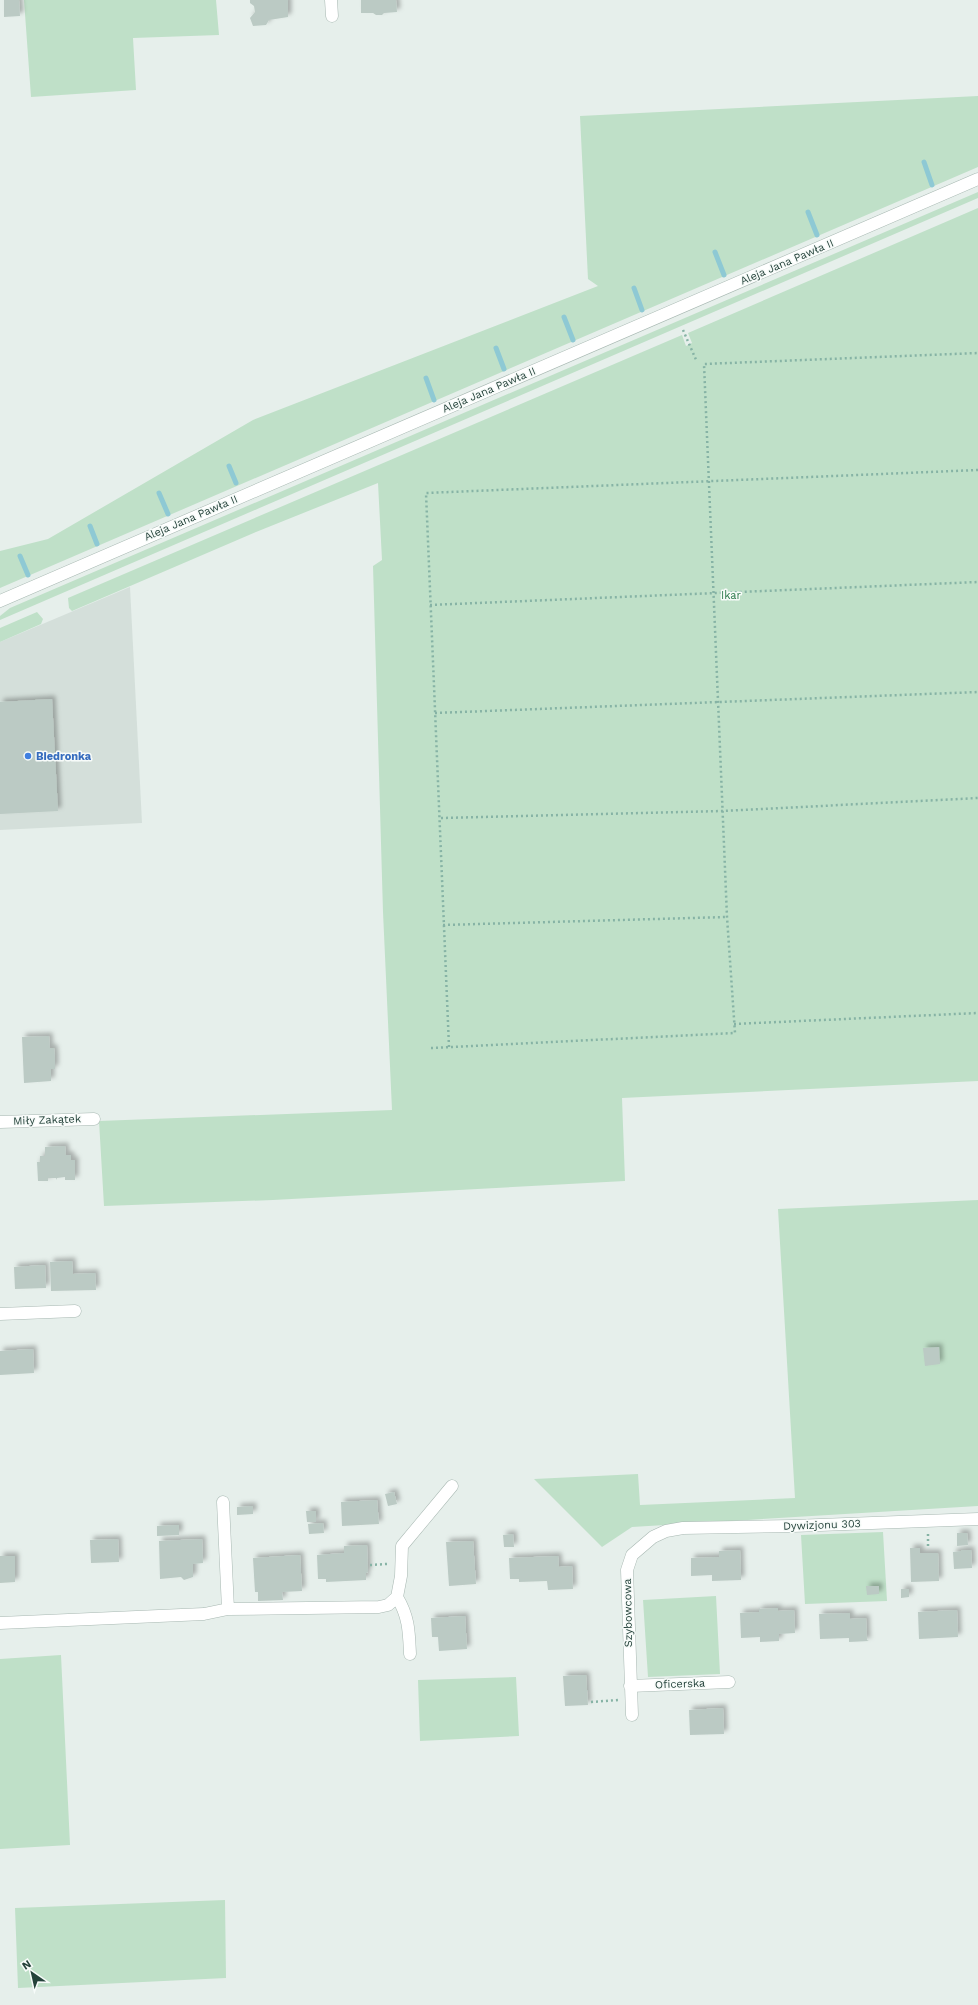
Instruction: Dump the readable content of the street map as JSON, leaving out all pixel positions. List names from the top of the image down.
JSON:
{
  "streets": {
    "street": [
      "Aleja Jana Pawła II",
      "Miły Zakątek",
      "Dywizjonu 303",
      "Szybowcowa",
      "Oficerska"
    ]
  },
  "crossings": [
    ["Dywizjonu 303", "Szybowcowa"],
    ["Szybowcowa", "Oficerska"]
  ],
  "parks": ["Ikar"],
  "places": ["Biedronka"],
  "north": "top left"
}
